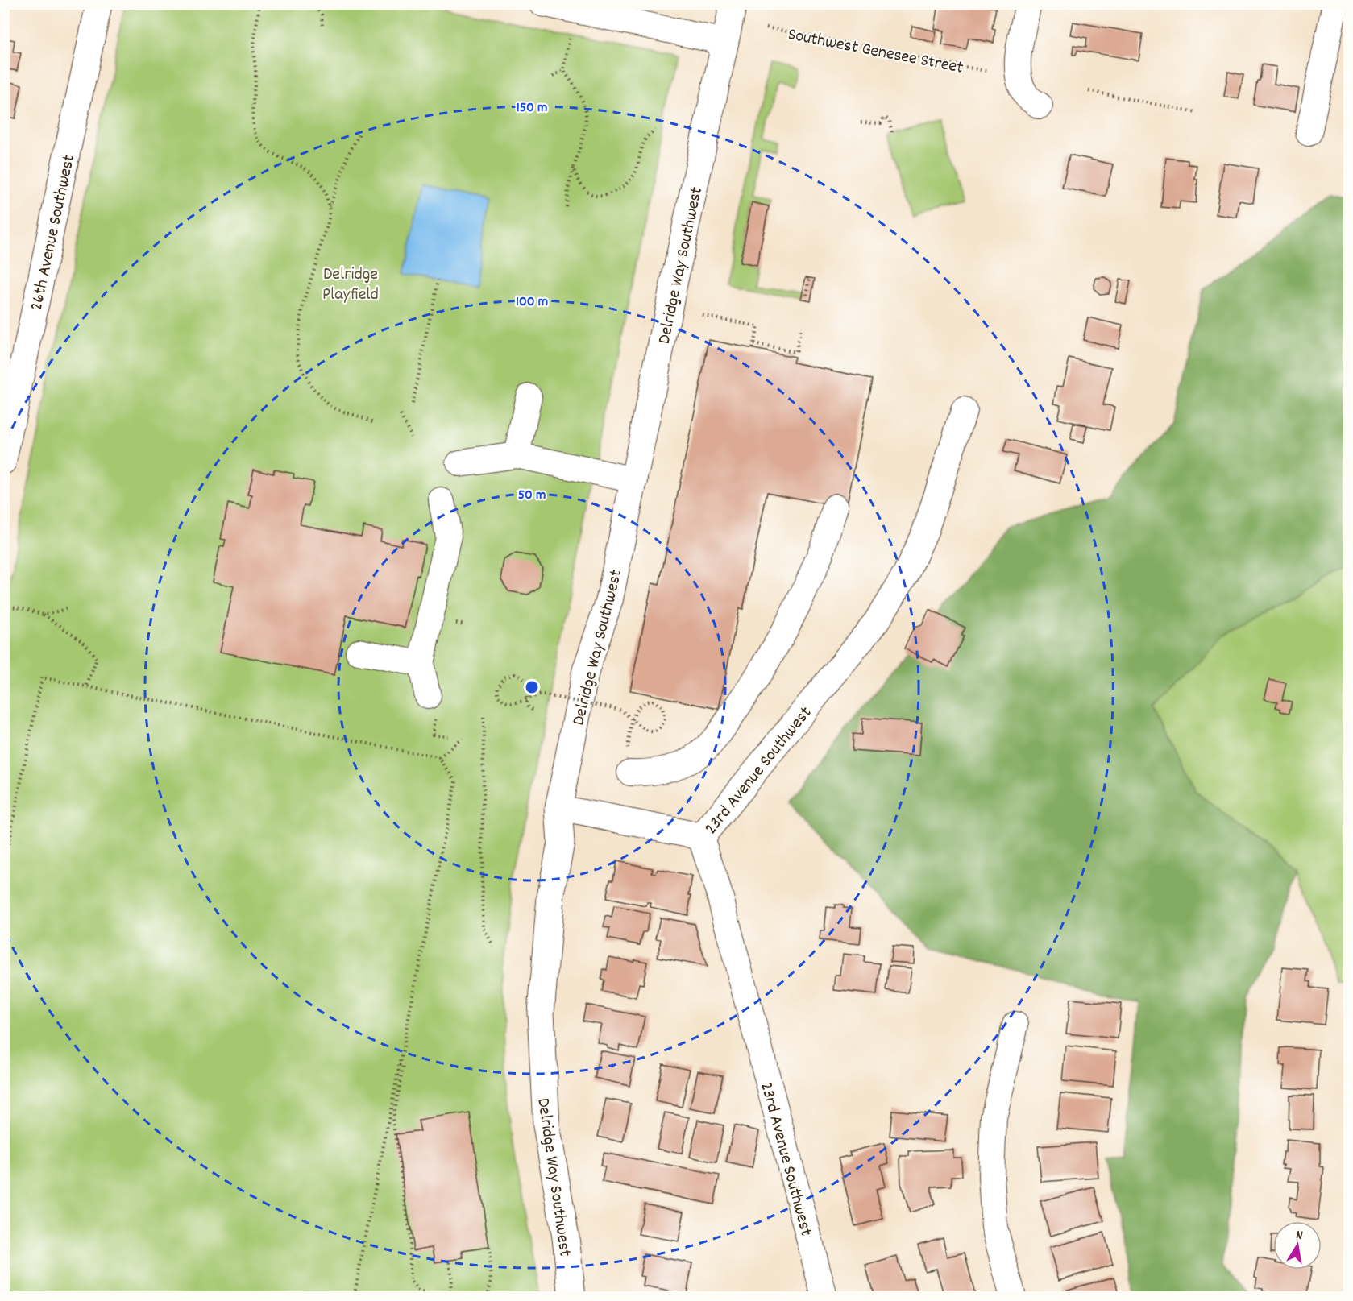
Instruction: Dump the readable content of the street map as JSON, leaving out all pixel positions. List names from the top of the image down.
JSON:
{
  "streets": {
    "main road": ["Delridge Way Southwest"],
    "street": ["26th Avenue Southwest", "23rd Avenue Southwest"],
    "path": ["Southwest Genesee Street"]
  },
  "parks": ["Delridge Playfield"],
  "north": "top",
  "rings": ["150 m", "100 m", "50 m"]
}
